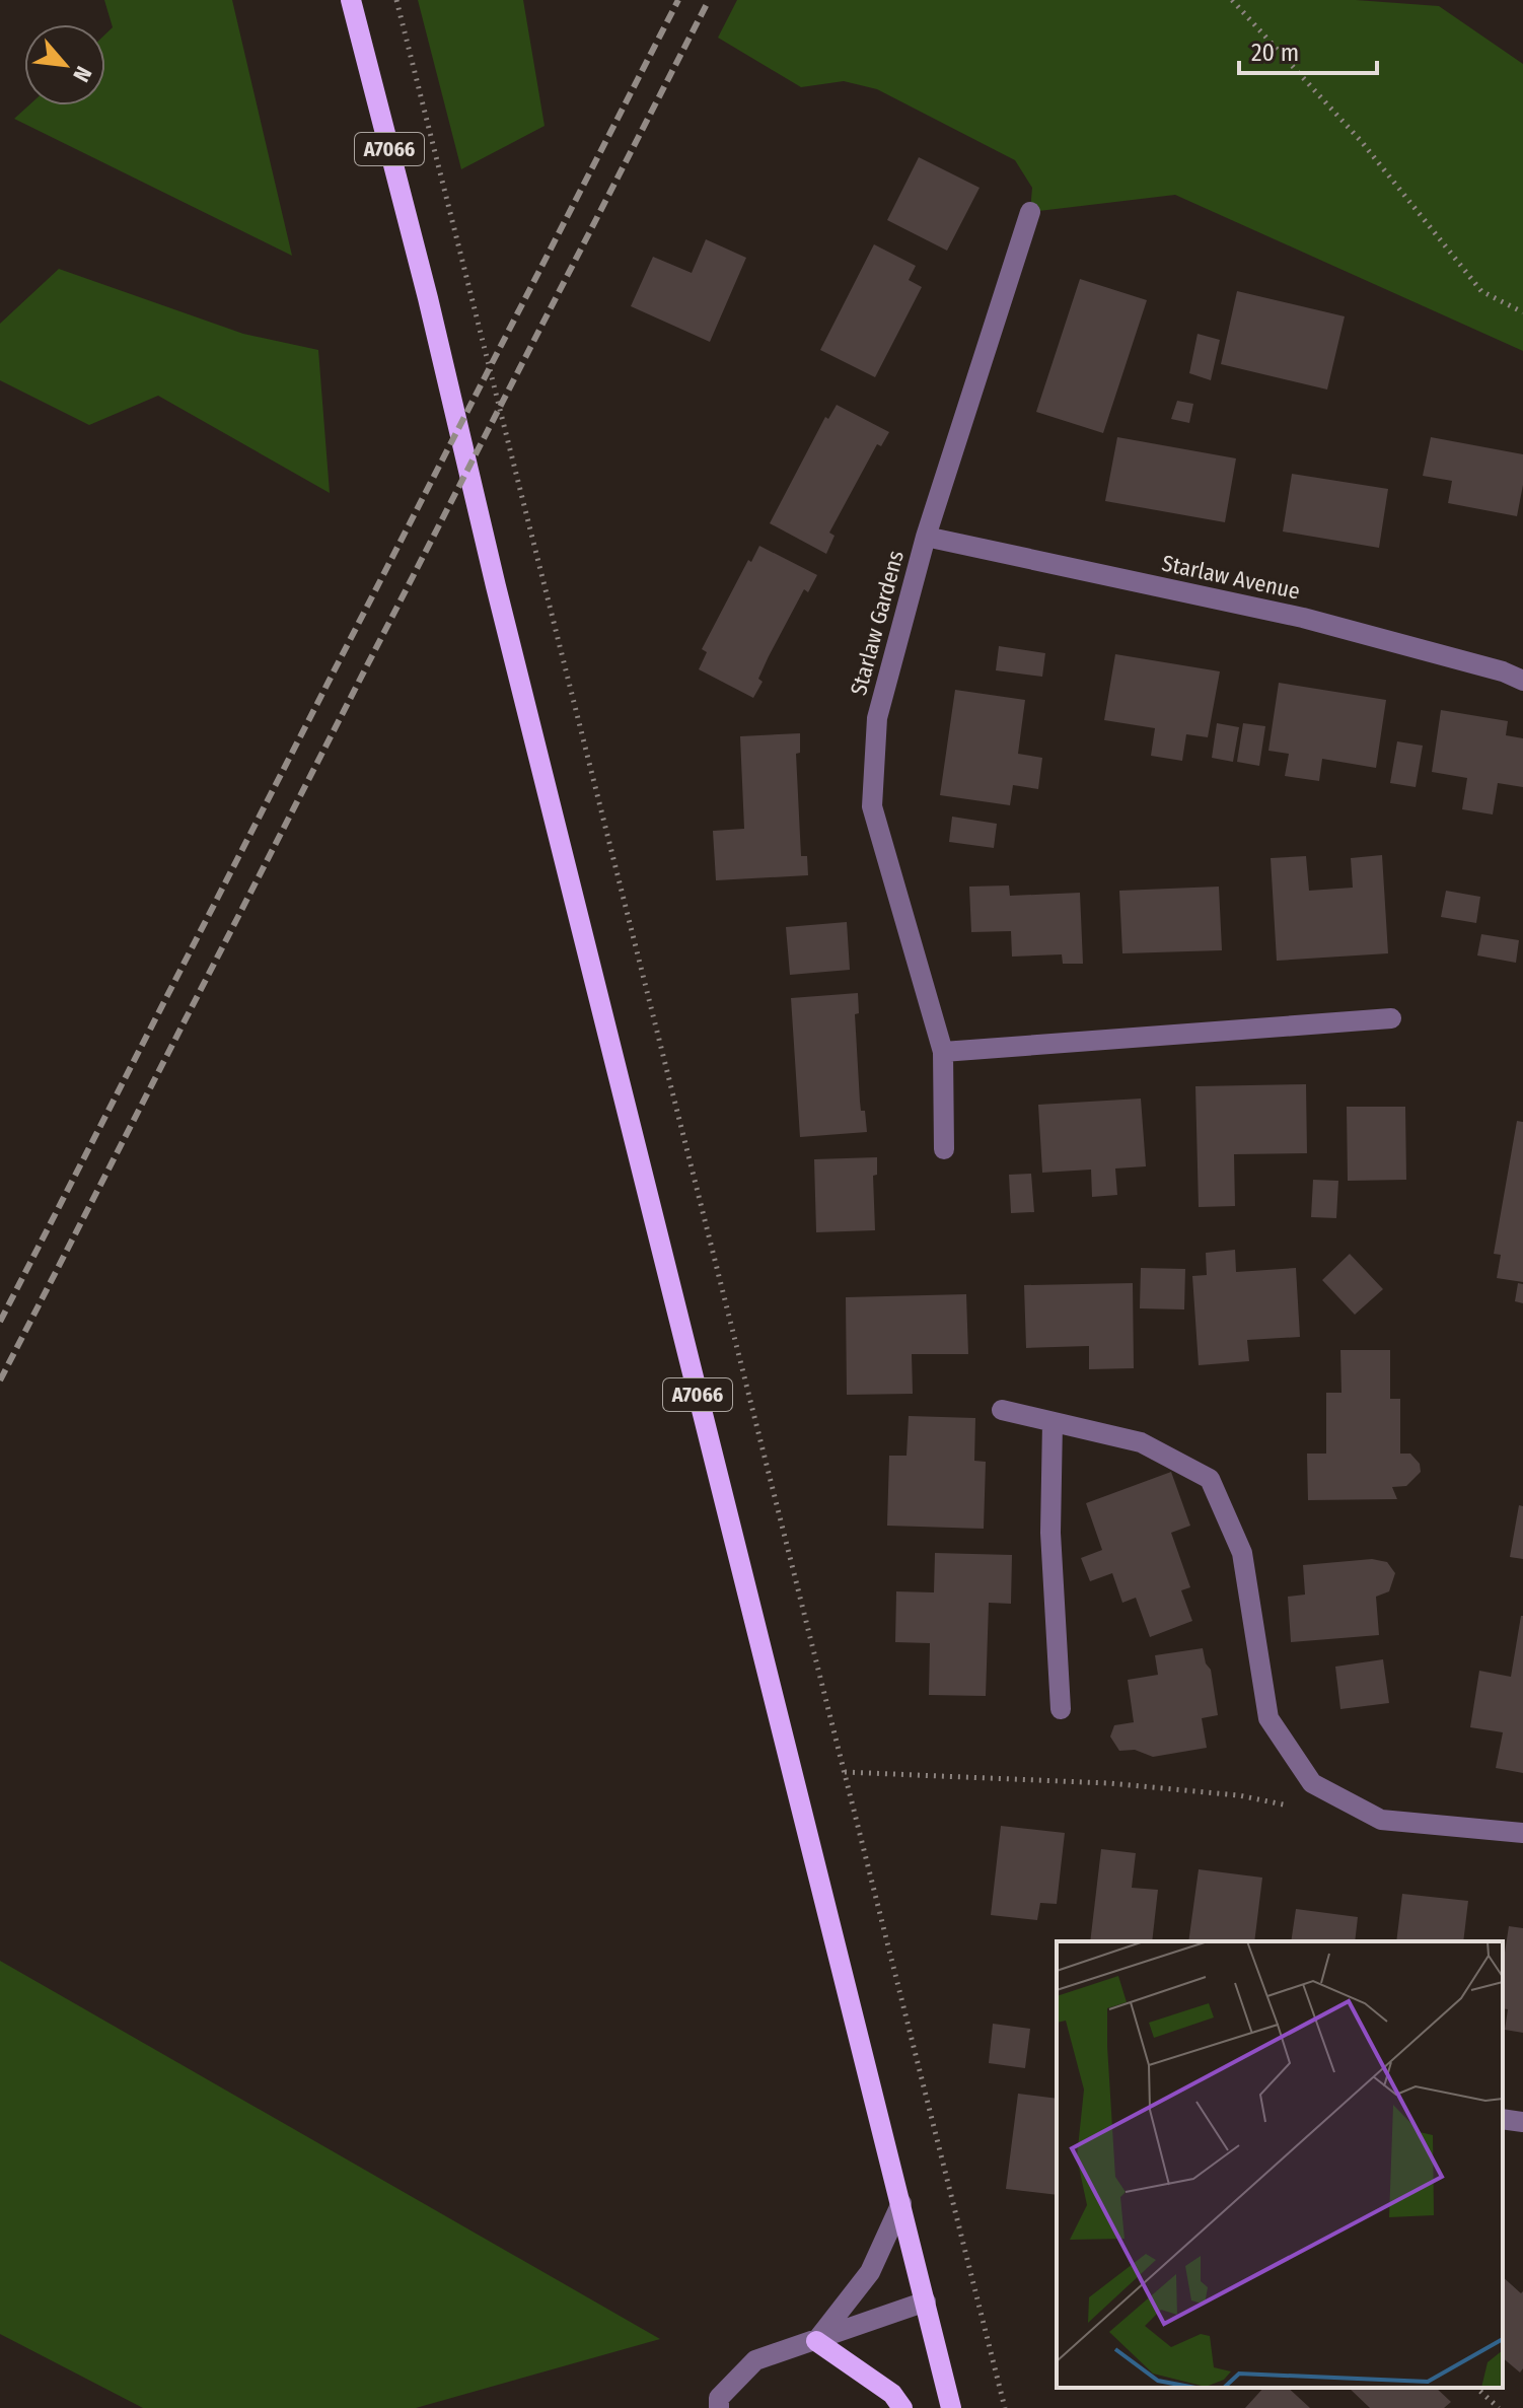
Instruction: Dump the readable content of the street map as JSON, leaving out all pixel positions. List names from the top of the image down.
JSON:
{
  "streets": {
    "main road": ["A7066"],
    "street": ["Starlaw Avenue", "Starlaw Gardens"]
  },
  "crossings": [
    ["Starlaw Avenue", "Starlaw Gardens"]
  ],
  "scale_bar": "20 m",
  "north": "bottom right"
}
